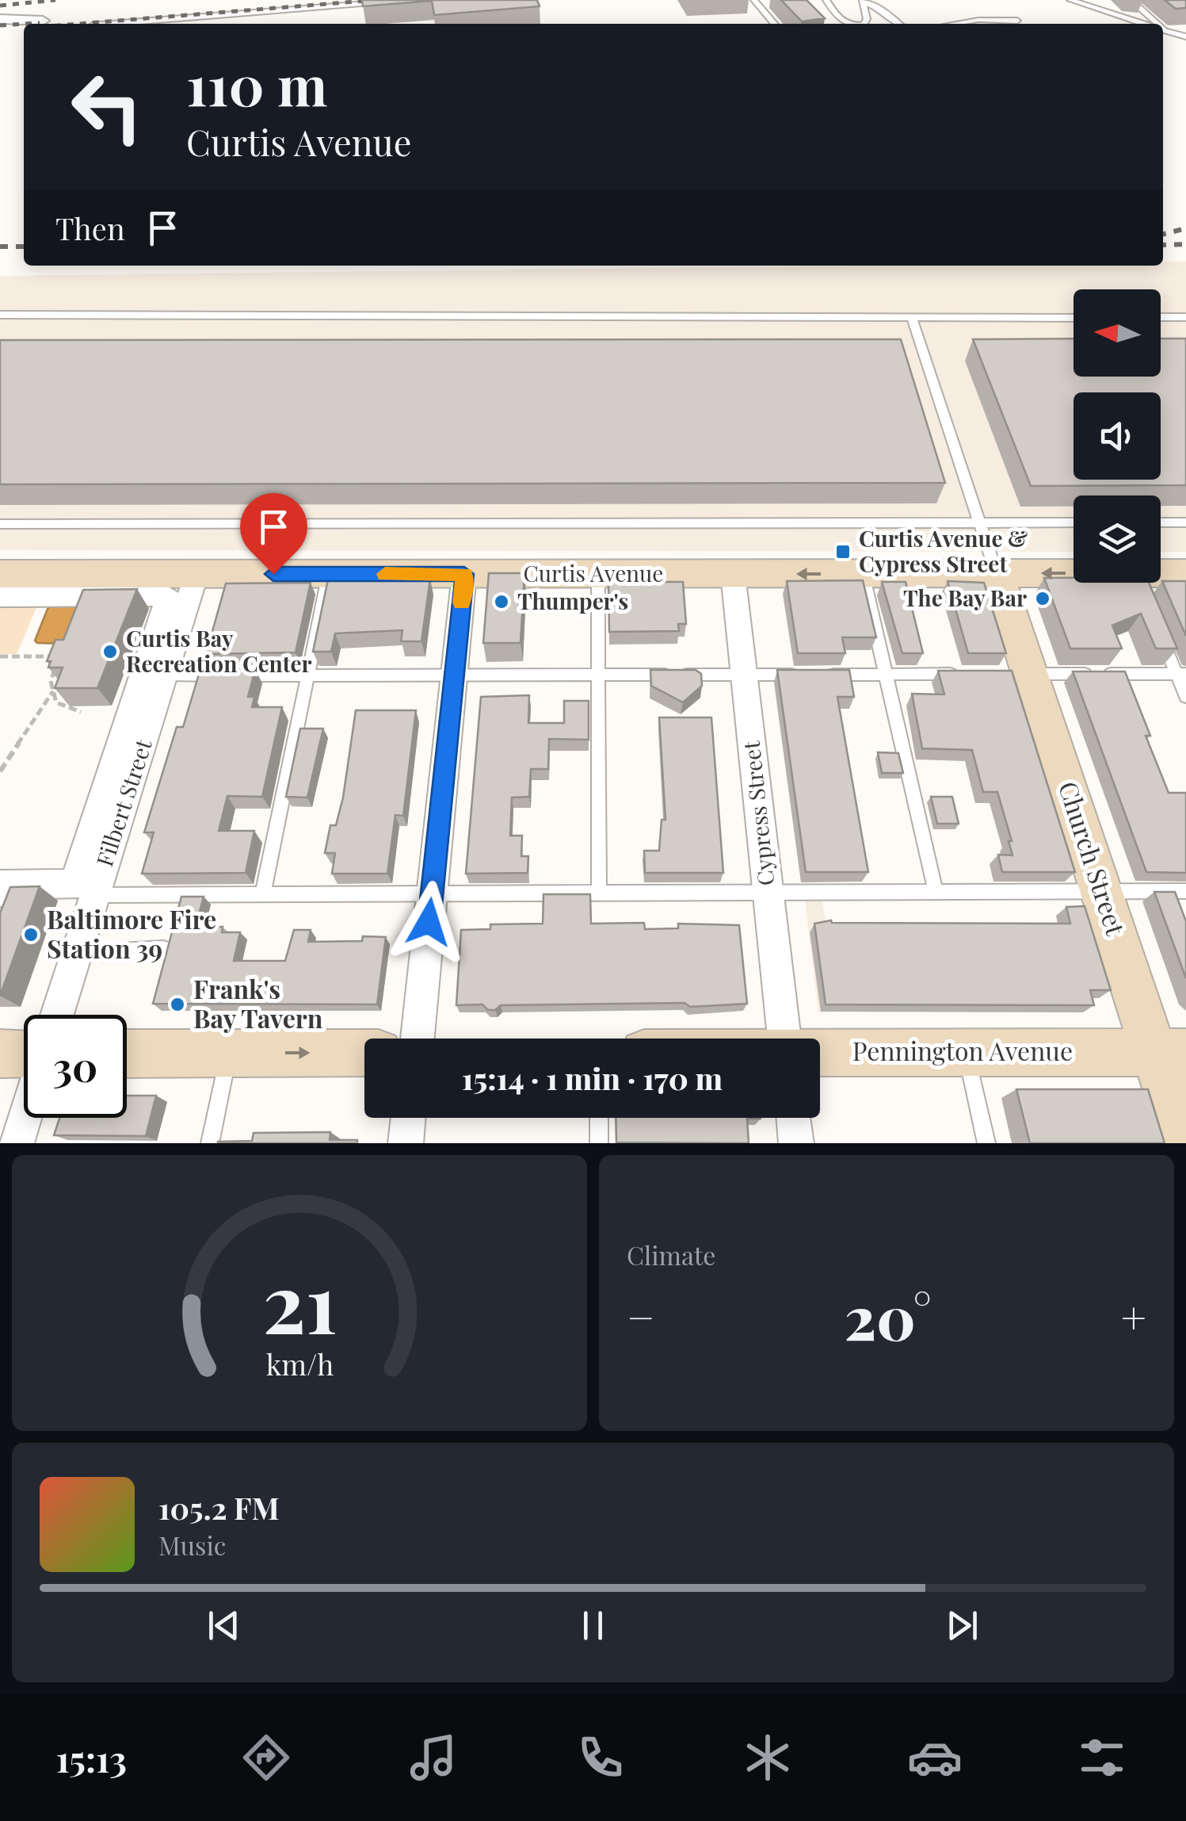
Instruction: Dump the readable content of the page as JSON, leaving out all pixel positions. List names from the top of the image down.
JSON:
{
  "streets": {
    "main road": ["Curtis Avenue", "Church Street", "Pennington Avenue"],
    "street": ["Filbert Street", "Cypress Street"]
  },
  "crossings": [
    ["Curtis Avenue", "Filbert Street"],
    ["Curtis Avenue", "Cypress Street"],
    ["Curtis Avenue", "Church Street"],
    ["Church Street", "Pennington Avenue"]
  ],
  "places": {
    "transit": ["Curtis Avenue & Cypress Street"],
    "other": [
      "The Bay Bar",
      "Thumper's",
      "Curtis Bay Recreation Center",
      "Baltimore Fire Station 39",
      "Frank's Bay Tavern"
    ]
  },
  "north": "left",
  "page": {
    "turn": ["110 m", "Curtis Avenue"],
    "then": "Then",
    "limit": "30",
    "trip": "15:14 · 1 min · 170 m",
    "tile": "Climate",
    "heat": ["−", "20°", "+"],
    "song": ["105.2 FM", "Music"],
    "tabs": "15:13",
    "gauge": ["21", "km/h"]
  }
}
